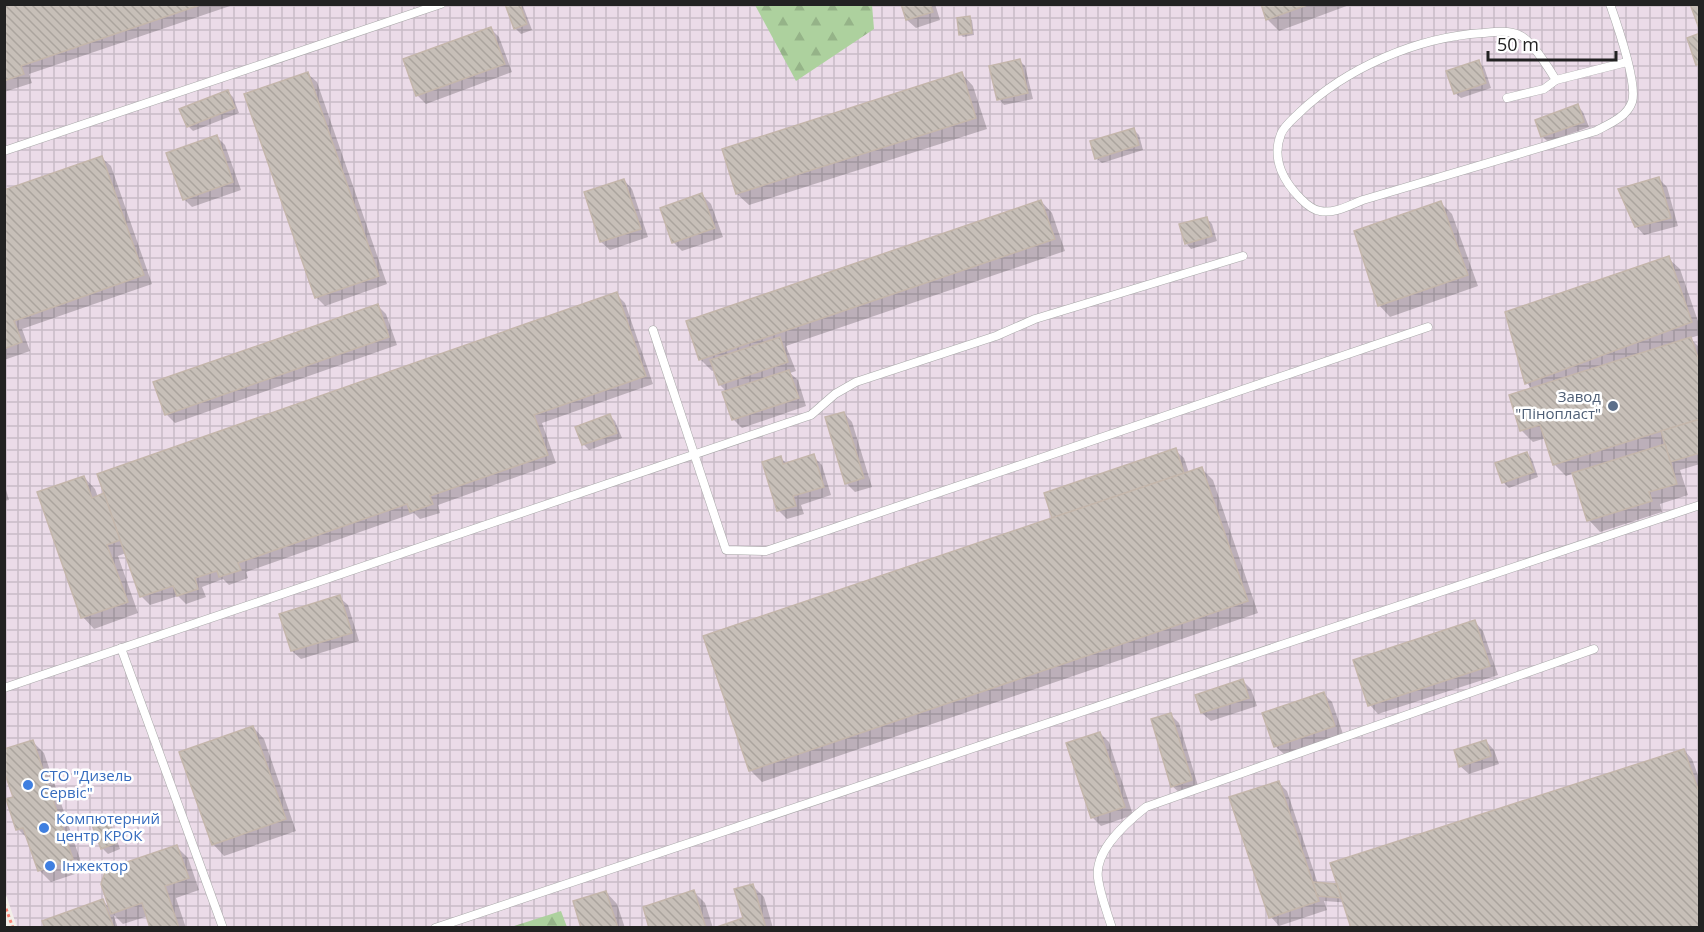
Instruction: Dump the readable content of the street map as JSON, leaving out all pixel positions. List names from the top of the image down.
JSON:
{
  "places": [
    "Завод \"Пінопласт\"",
    "СТО \"Дизель Сервіс\"",
    "Компютерний центр КРОК",
    "Інжектор"
  ],
  "scale_bar": "50 m"
}
